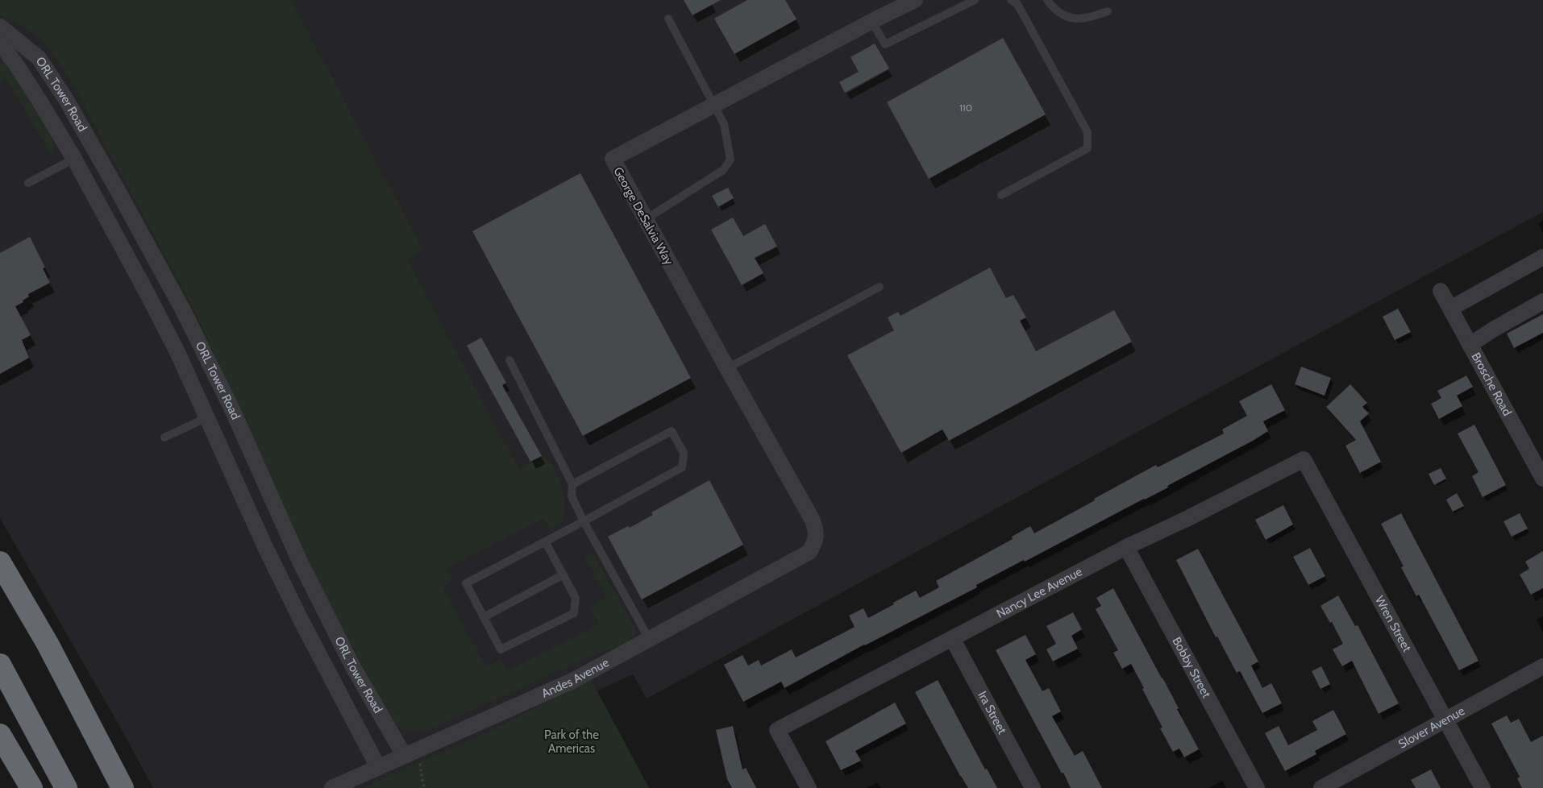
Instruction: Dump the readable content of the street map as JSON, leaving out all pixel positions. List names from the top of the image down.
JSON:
{
  "streets": {
    "street": [
      "ORL Tower Road",
      "George DeSalvia Way",
      "Brosche Road",
      "Nancy Lee Avenue",
      "Wren Street",
      "Bobby Street",
      "Andes Avenue",
      "Ira Street",
      "Slover Avenue"
    ]
  },
  "crossings": [
    ["ORL Tower Road", "Andes Avenue"],
    ["George DeSalvia Way", "Andes Avenue"],
    ["Nancy Lee Avenue", "Wren Street"],
    ["Nancy Lee Avenue", "Bobby Street"],
    ["Nancy Lee Avenue", "Ira Street"],
    ["Wren Street", "Slover Avenue"]
  ],
  "parks": ["Park of the Americas"],
  "house_numbers": ["110"]
}
